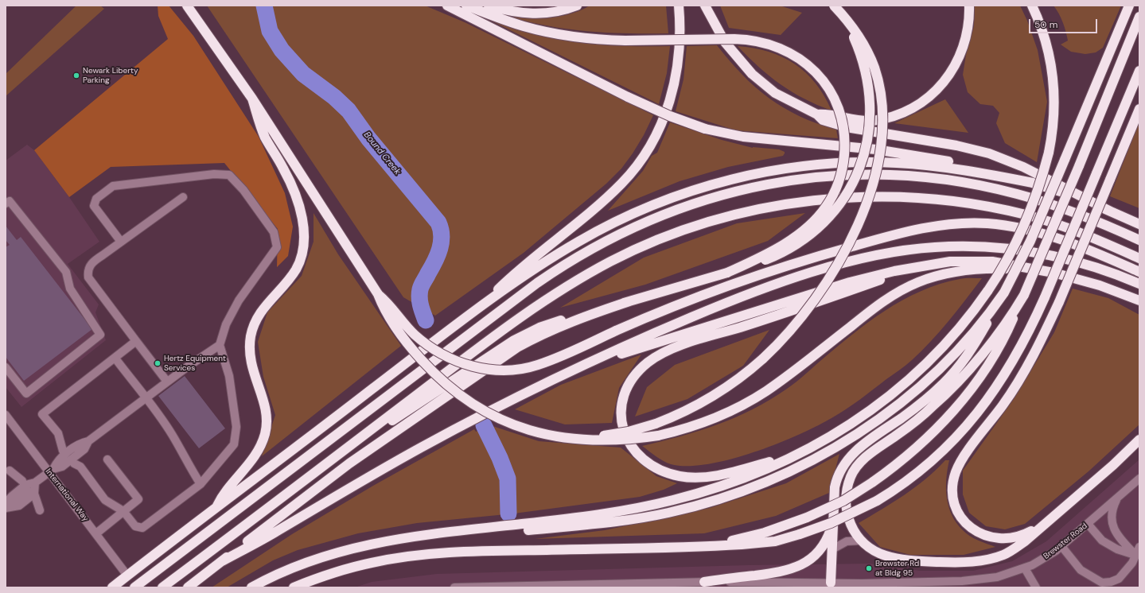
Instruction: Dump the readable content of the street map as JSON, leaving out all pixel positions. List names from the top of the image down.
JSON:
{
  "streets": {
    "street": ["International Way", "Brewster Road"]
  },
  "water": ["Bound Creek"],
  "places": ["Newark Liberty Parking", "Hertz Equipment Services", "Brewster Rd at Bldg 95"],
  "scale_bar": "50 m"
}
